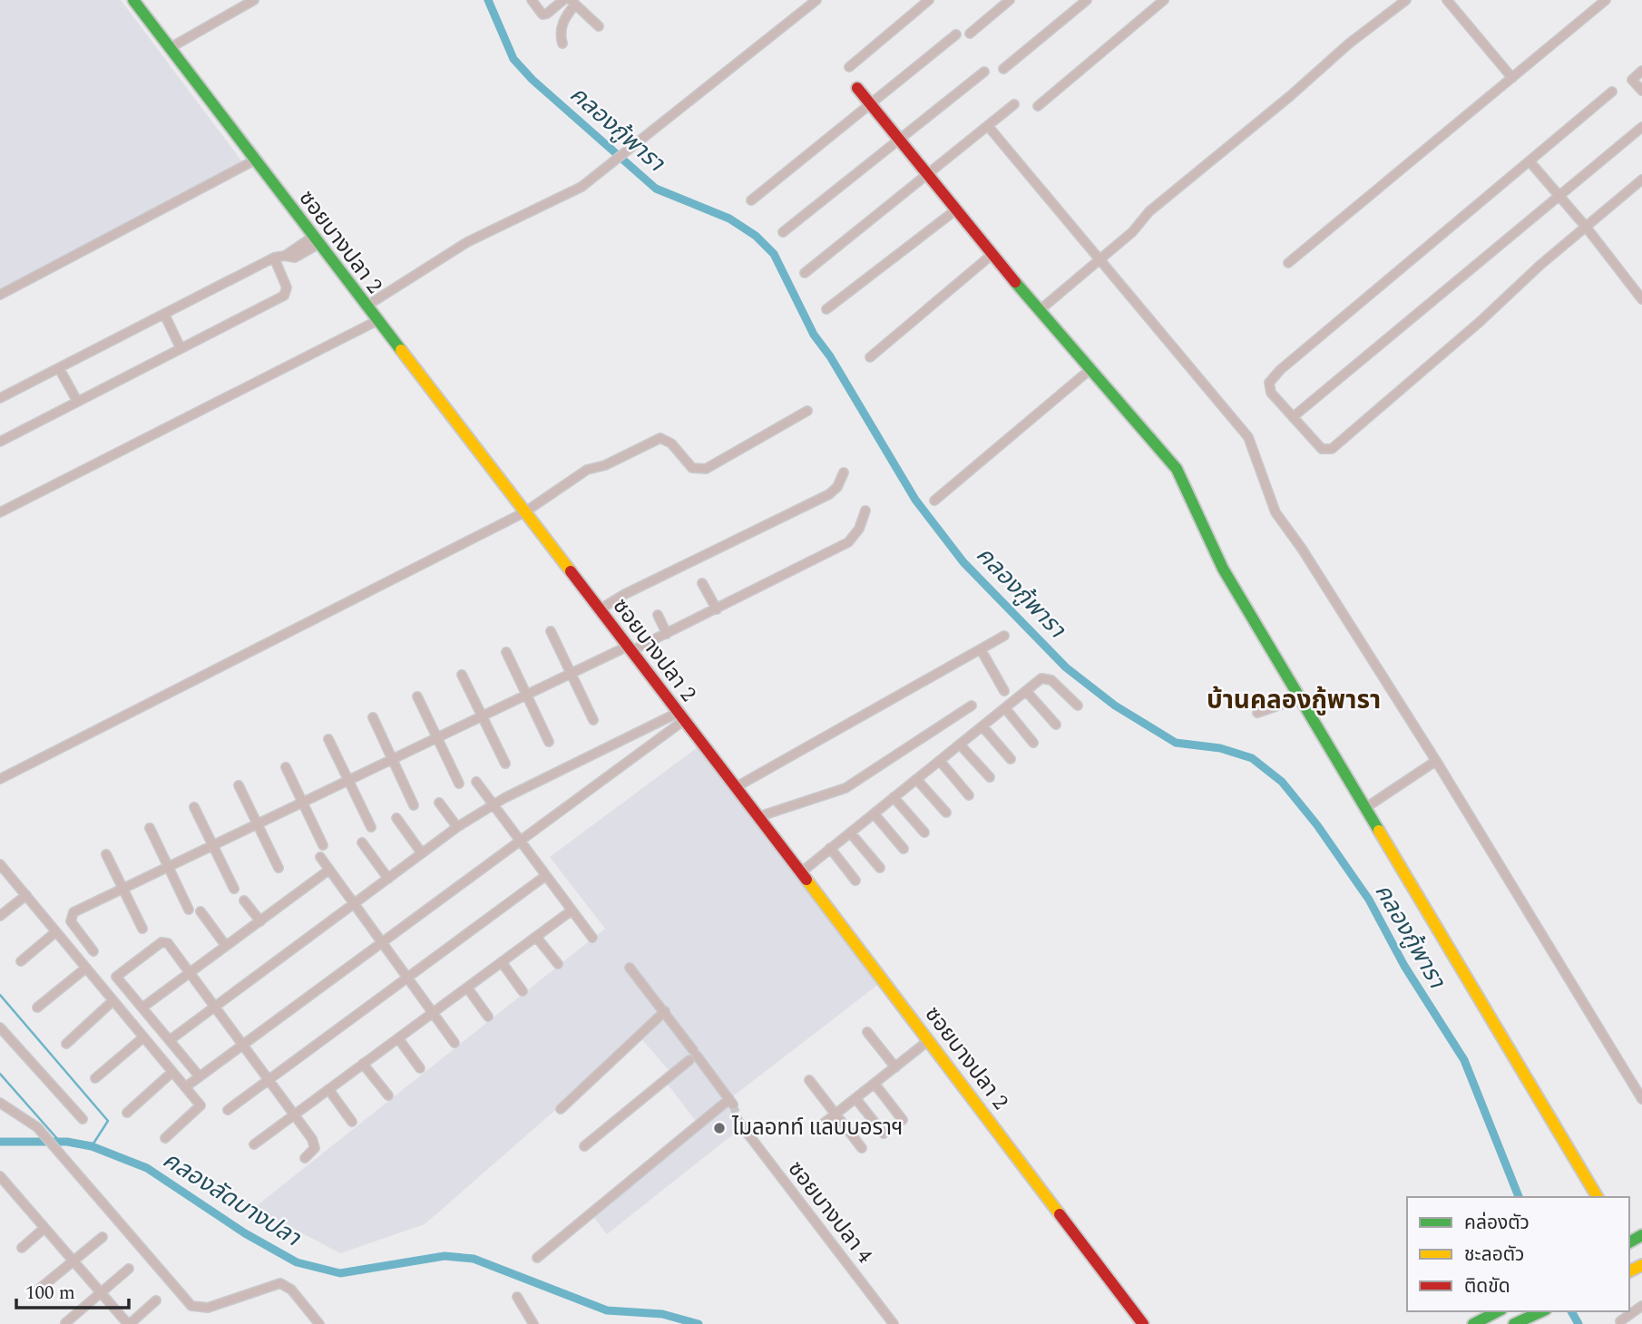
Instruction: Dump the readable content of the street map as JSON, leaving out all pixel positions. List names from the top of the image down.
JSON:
{
  "streets": {
    "street": ["ซอยบางปลา 2", "ซอยบางปลา 4"]
  },
  "districts": ["บ้านคลองกู้พารา"],
  "water": ["คลองกู้พารา", "คลองลัดบางปลา"],
  "places": ["ไมลอทท์ แลบบอราฯ"],
  "legend": ["คล่องตัว", "ชะลอตัว", "ติดขัด"],
  "scale_bar": "100 m"
}
